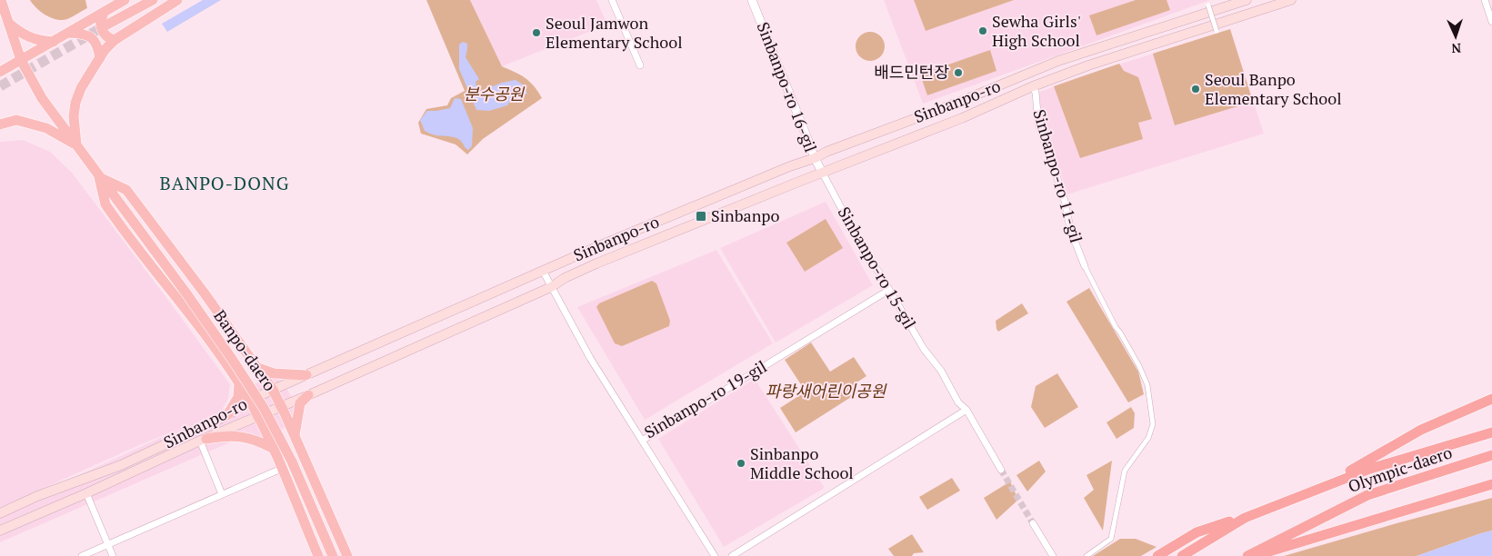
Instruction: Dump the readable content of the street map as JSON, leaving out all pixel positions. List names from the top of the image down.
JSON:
{
  "streets": {
    "highway": ["Olympic-daero"],
    "main road": ["Sinbanpo-ro", "Banpo-daero"],
    "street": [
      "Sinbanpo-ro 16-gil",
      "Sinbanpo-ro 11-gil",
      "Sinbanpo-ro 15-gil",
      "Sinbanpo-ro 19-gil"
    ]
  },
  "crossings": [
    ["Sinbanpo-ro 16-gil", "Sinbanpo-ro"],
    ["Sinbanpo-ro 16-gil", "Sinbanpo-ro 15-gil"],
    ["Sinbanpo-ro", "Sinbanpo-ro 11-gil"],
    ["Sinbanpo-ro", "Sinbanpo-ro 15-gil"],
    ["Sinbanpo-ro", "Banpo-daero"],
    ["Sinbanpo-ro", "Sinbanpo-ro 19-gil"],
    ["Sinbanpo-ro 15-gil", "Sinbanpo-ro 19-gil"]
  ],
  "districts": ["BANPO-DONG"],
  "parks": ["분수공원", "파랑새어린이공원"],
  "places": {
    "other": [
      "Sewha Girls' High School",
      "Seoul Jamwon Elementary School",
      "배드민턴장",
      "Seoul Banpo Elementary School",
      "Sinbanpo Middle School"
    ],
    "transit": ["Sinbanpo"]
  },
  "north": "bottom"
}
